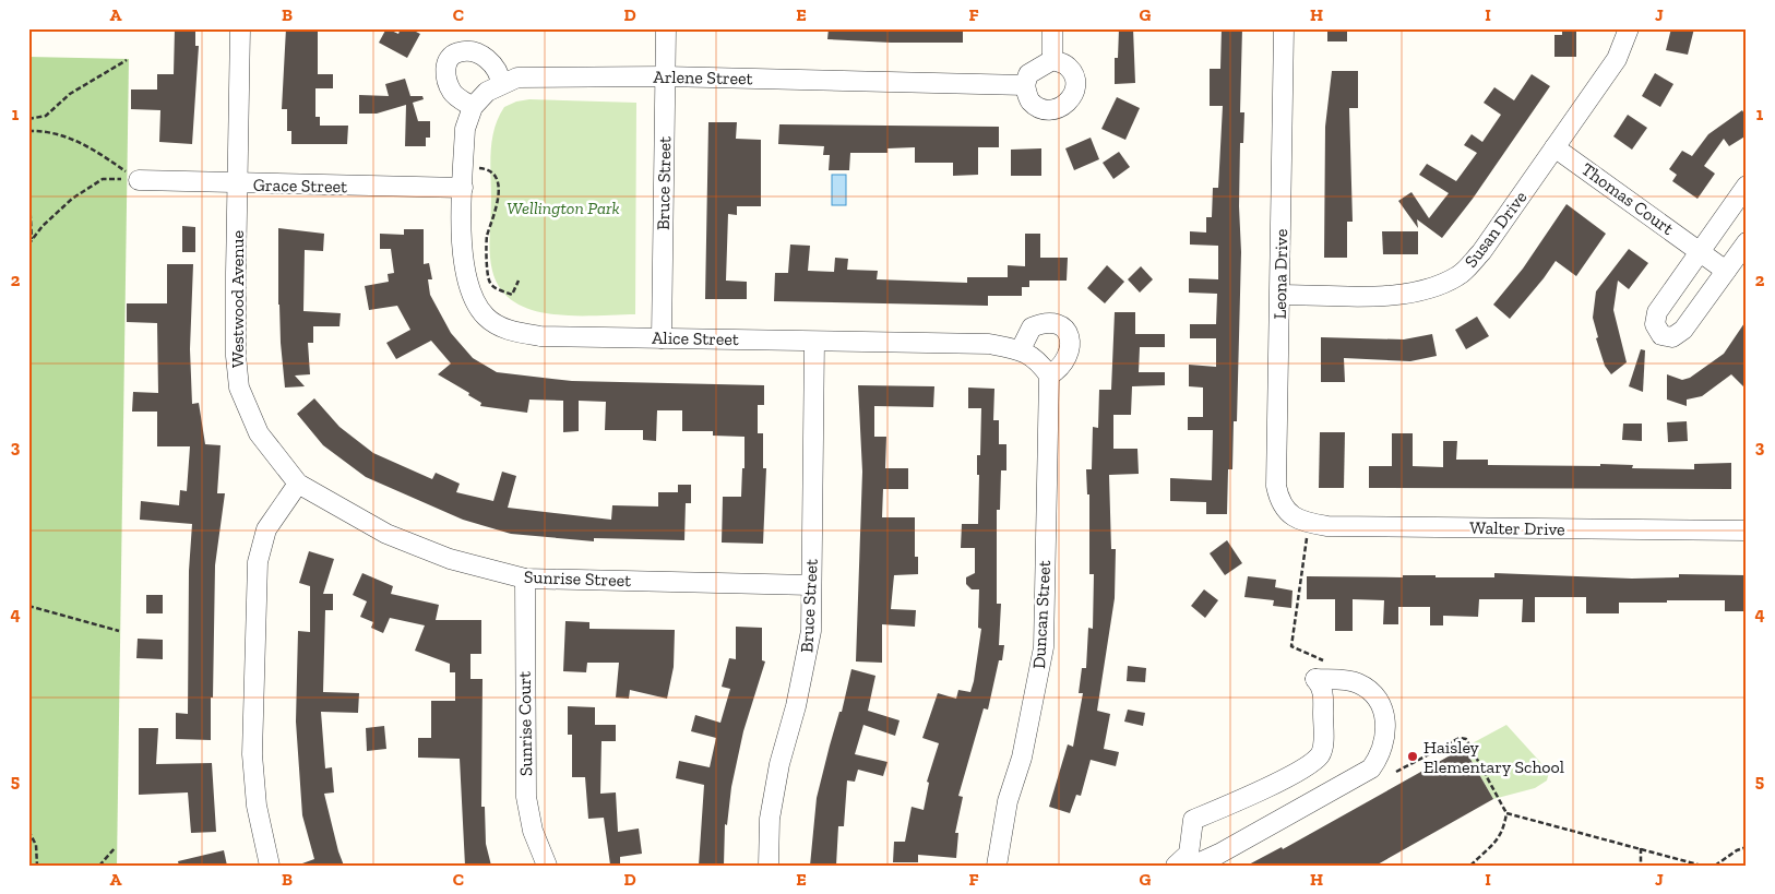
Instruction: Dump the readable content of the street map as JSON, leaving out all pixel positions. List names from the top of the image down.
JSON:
{
  "streets": {
    "street": [
      "Arlene Street",
      "Bruce Street",
      "Grace Street",
      "Thomas Court",
      "Susan Drive",
      "Leona Drive",
      "Westwood Avenue",
      "Alice Street",
      "Walter Drive",
      "Sunrise Street",
      "Duncan Street",
      "Sunrise Court"
    ]
  },
  "crossings": [
    ["Arlene Street", "Bruce Street"],
    ["Bruce Street", "Alice Street"],
    ["Bruce Street", "Sunrise Street"],
    ["Grace Street", "Westwood Avenue"],
    ["Grace Street", "Alice Street"],
    ["Thomas Court", "Susan Drive"],
    ["Susan Drive", "Leona Drive"],
    ["Leona Drive", "Walter Drive"],
    ["Westwood Avenue", "Sunrise Street"],
    ["Alice Street", "Duncan Street"],
    ["Sunrise Street", "Sunrise Court"]
  ],
  "parks": ["Wellington Park"],
  "places": ["Haisley Elementary School"],
  "grid": {
    "columns": [
      "A",
      "B",
      "C",
      "D",
      "E",
      "F",
      "G",
      "H",
      "I",
      "J"
    ],
    "rows": [
      "1",
      "2",
      "3",
      "4",
      "5"
    ]
  }
}
